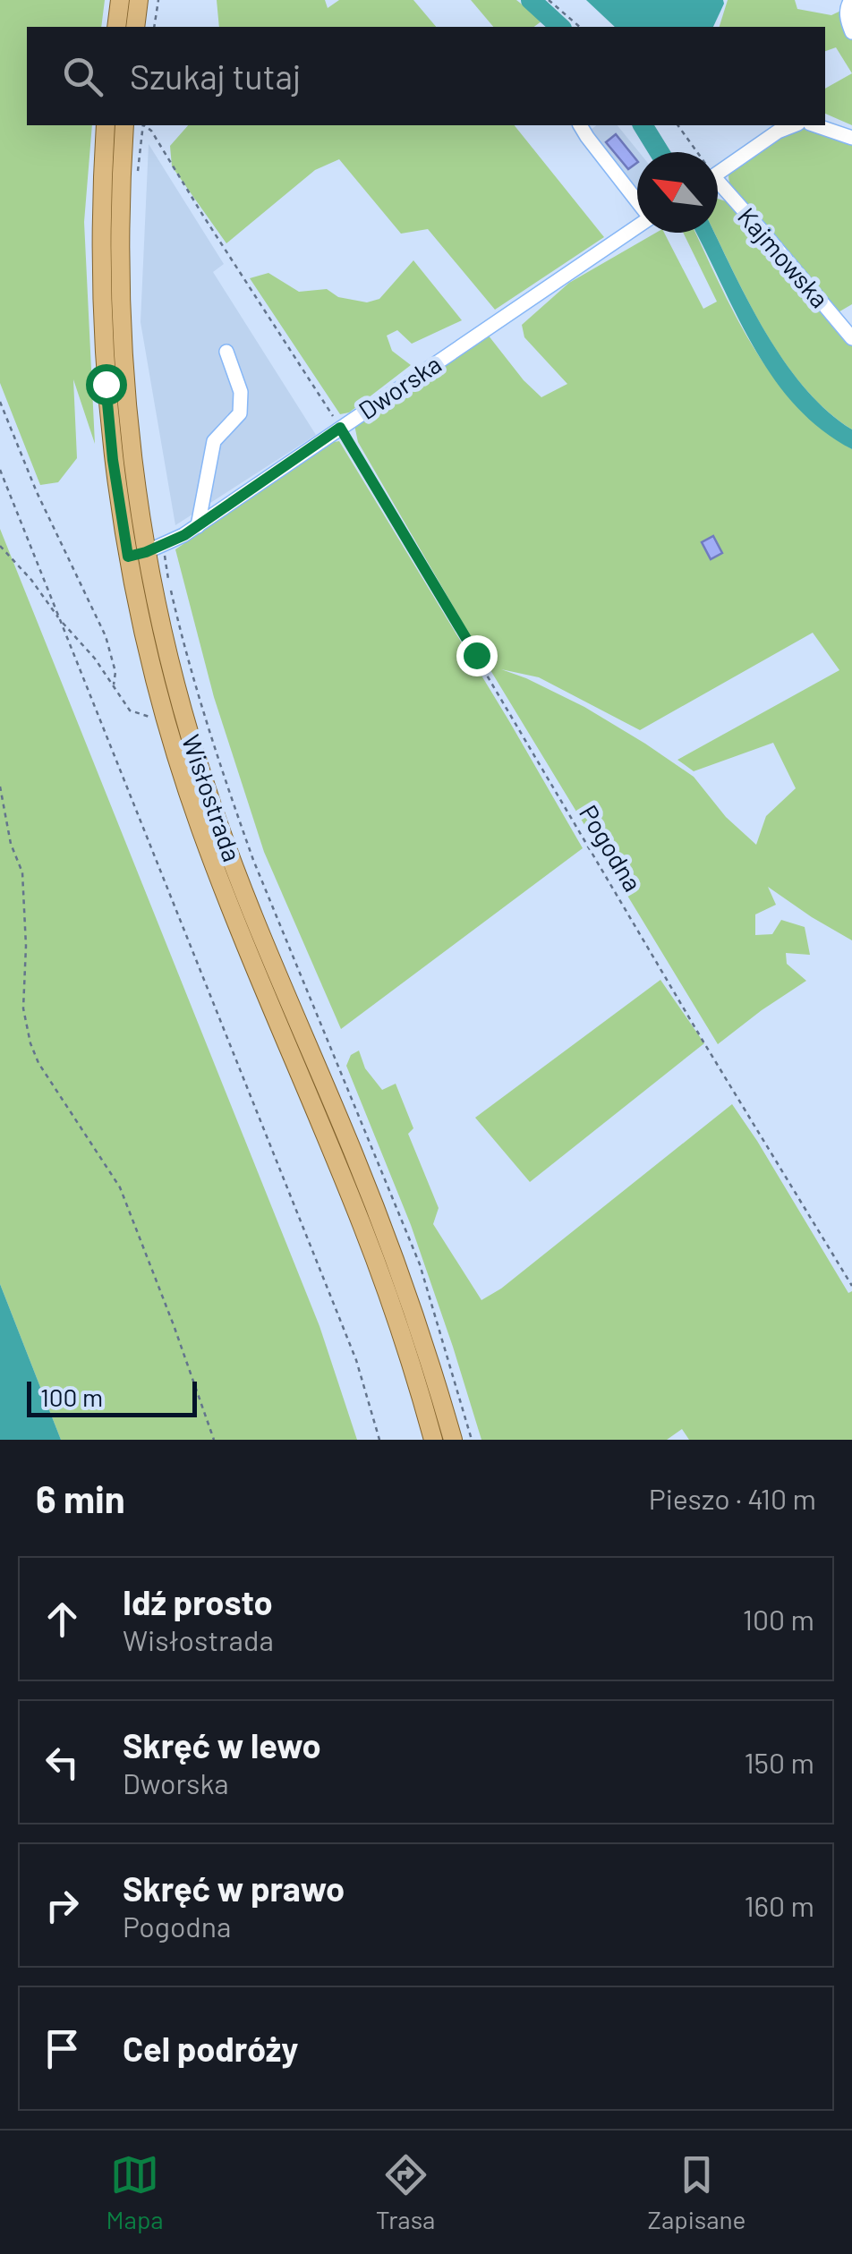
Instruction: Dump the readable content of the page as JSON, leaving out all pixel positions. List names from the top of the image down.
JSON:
{
  "streets": {
    "main road": ["Wisłostrada"],
    "street": ["Kajmowska", "Dworska"],
    "path": ["Pogodna"]
  },
  "crossings": [
    ["Dworska", "Wisłostrada"],
    ["Dworska", "Pogodna"]
  ],
  "scale_bar": "100 m",
  "north": "top left",
  "page": {
    "search": "Szukaj tutaj",
    "scale": "100 m",
    "heading": ["6 min", "Pieszo · 410 m"],
    "list": [
      ["Idź prosto", "Wisłostrada", "100 m"],
      ["Skręć w lewo", "Dworska", "150 m"],
      ["Skręć w prawo", "Pogodna", "160 m"],
      "Cel podróży"
    ],
    "nav": ["Mapa", "Trasa", "Zapisane"]
  }
}
